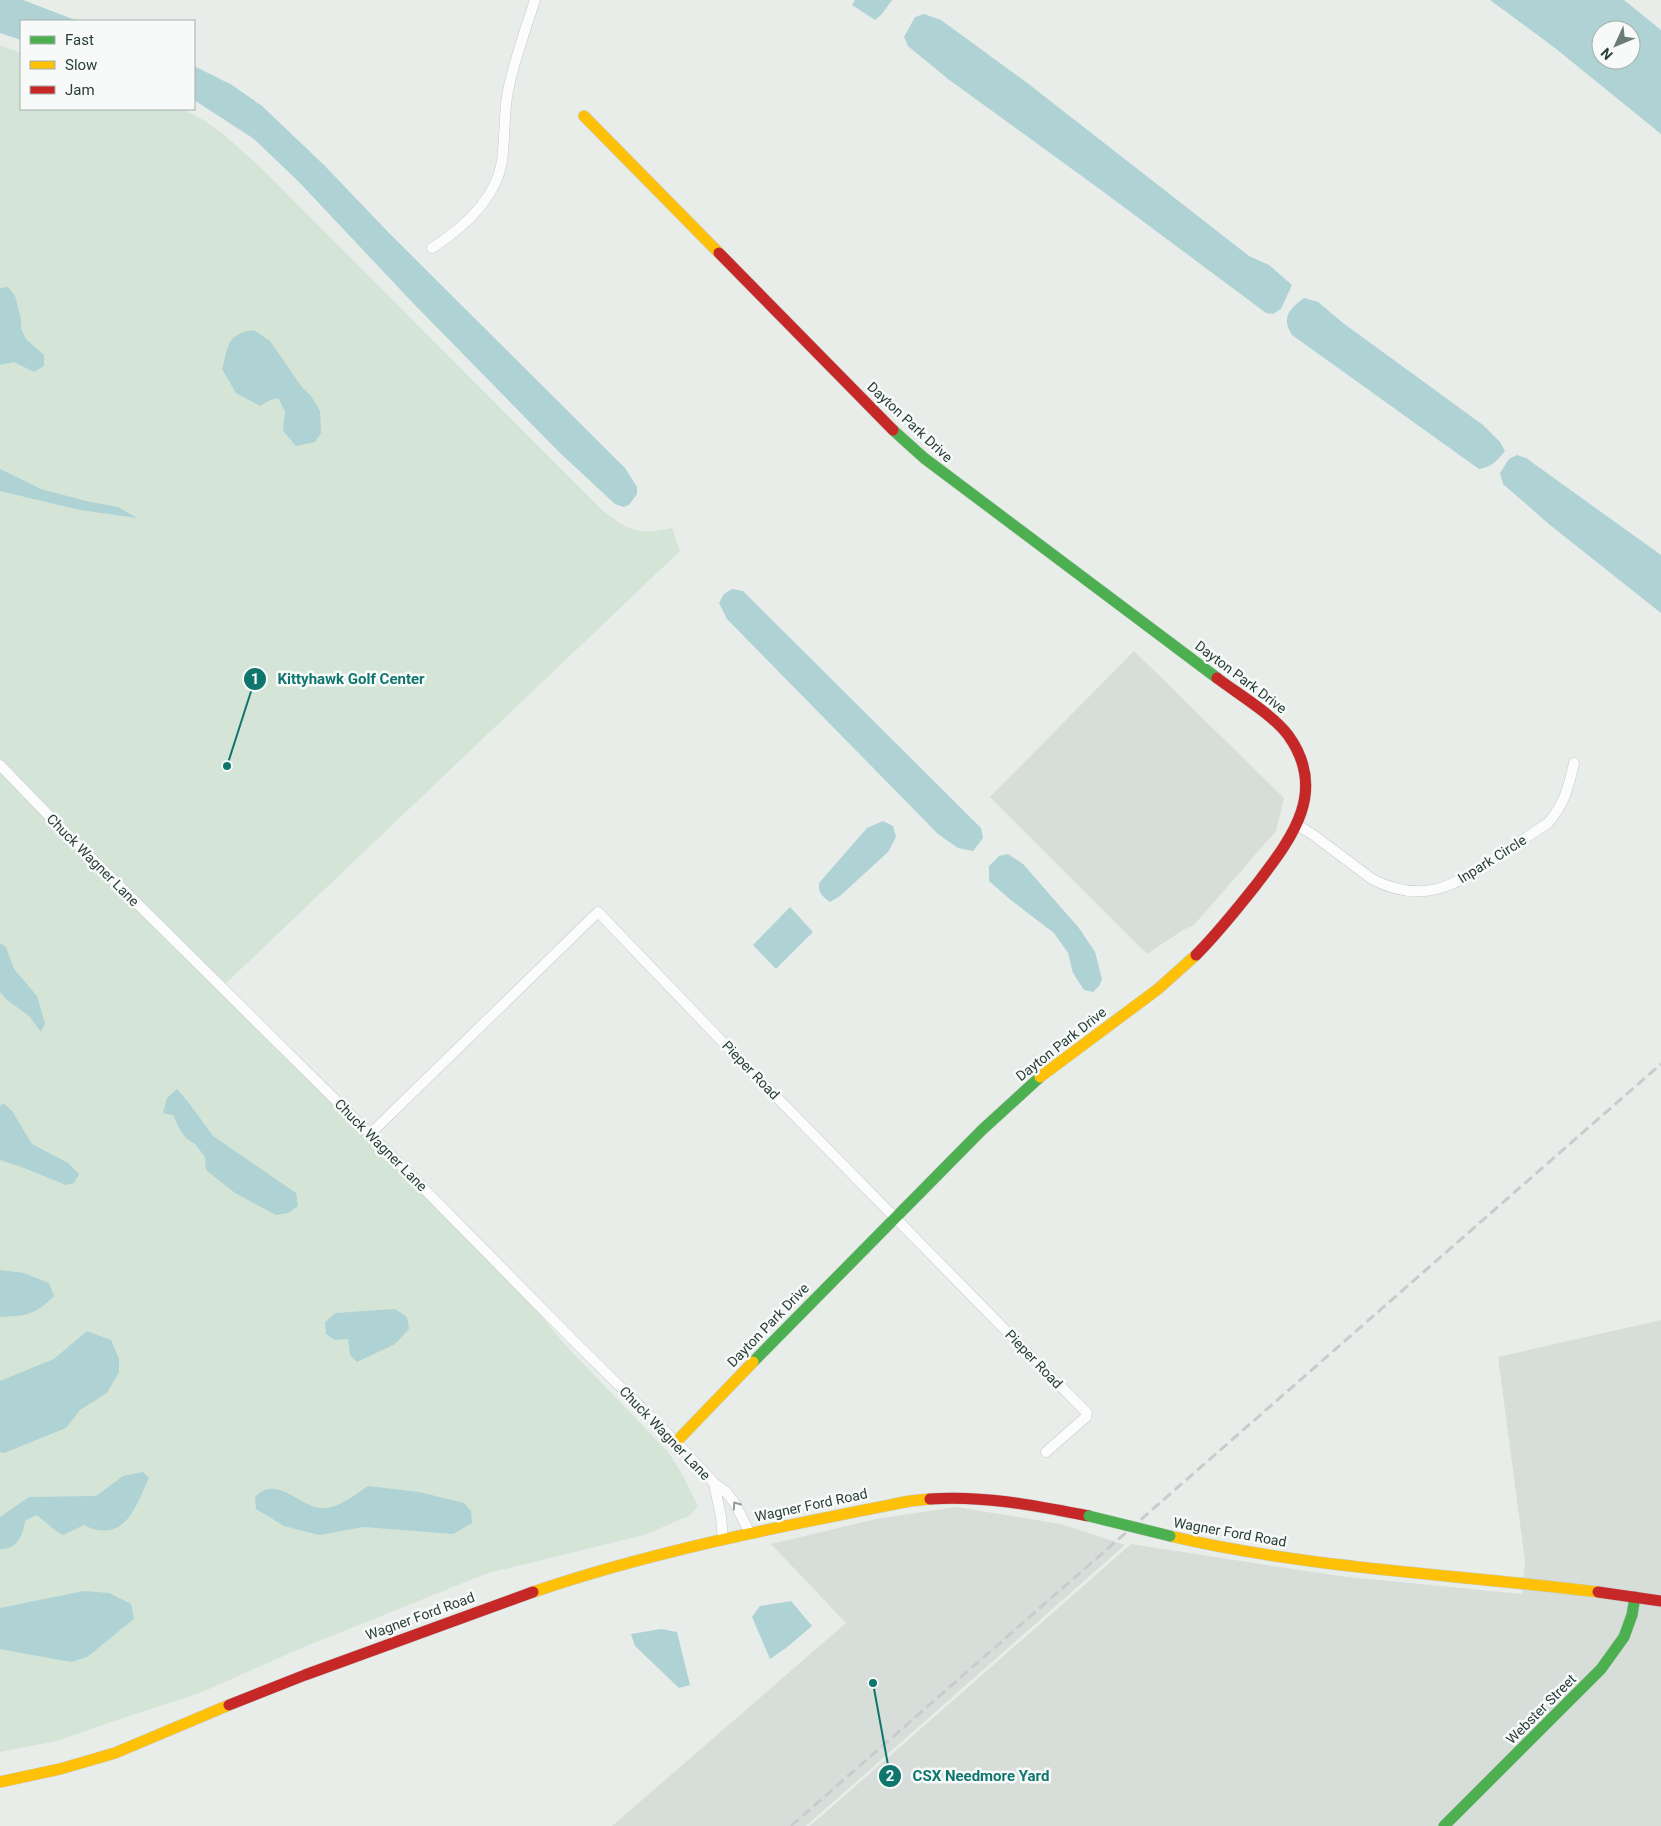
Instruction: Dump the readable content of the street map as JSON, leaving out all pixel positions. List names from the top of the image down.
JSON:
{
  "streets": {
    "street": [
      "Dayton Park Drive",
      "Inpark Circle",
      "Chuck Wagner Lane",
      "Pieper Road",
      "Wagner Ford Road",
      "Webster Street"
    ]
  },
  "crossings": [
    ["Dayton Park Drive", "Inpark Circle"],
    ["Dayton Park Drive", "Chuck Wagner Lane"],
    ["Dayton Park Drive", "Pieper Road"],
    ["Chuck Wagner Lane", "Pieper Road"],
    ["Chuck Wagner Lane", "Wagner Ford Road"],
    ["Wagner Ford Road", "Webster Street"]
  ],
  "places": ["Kittyhawk Golf Center", "CSX Needmore Yard"],
  "legend": ["Fast", "Slow", "Jam"],
  "north": "bottom left"
}
